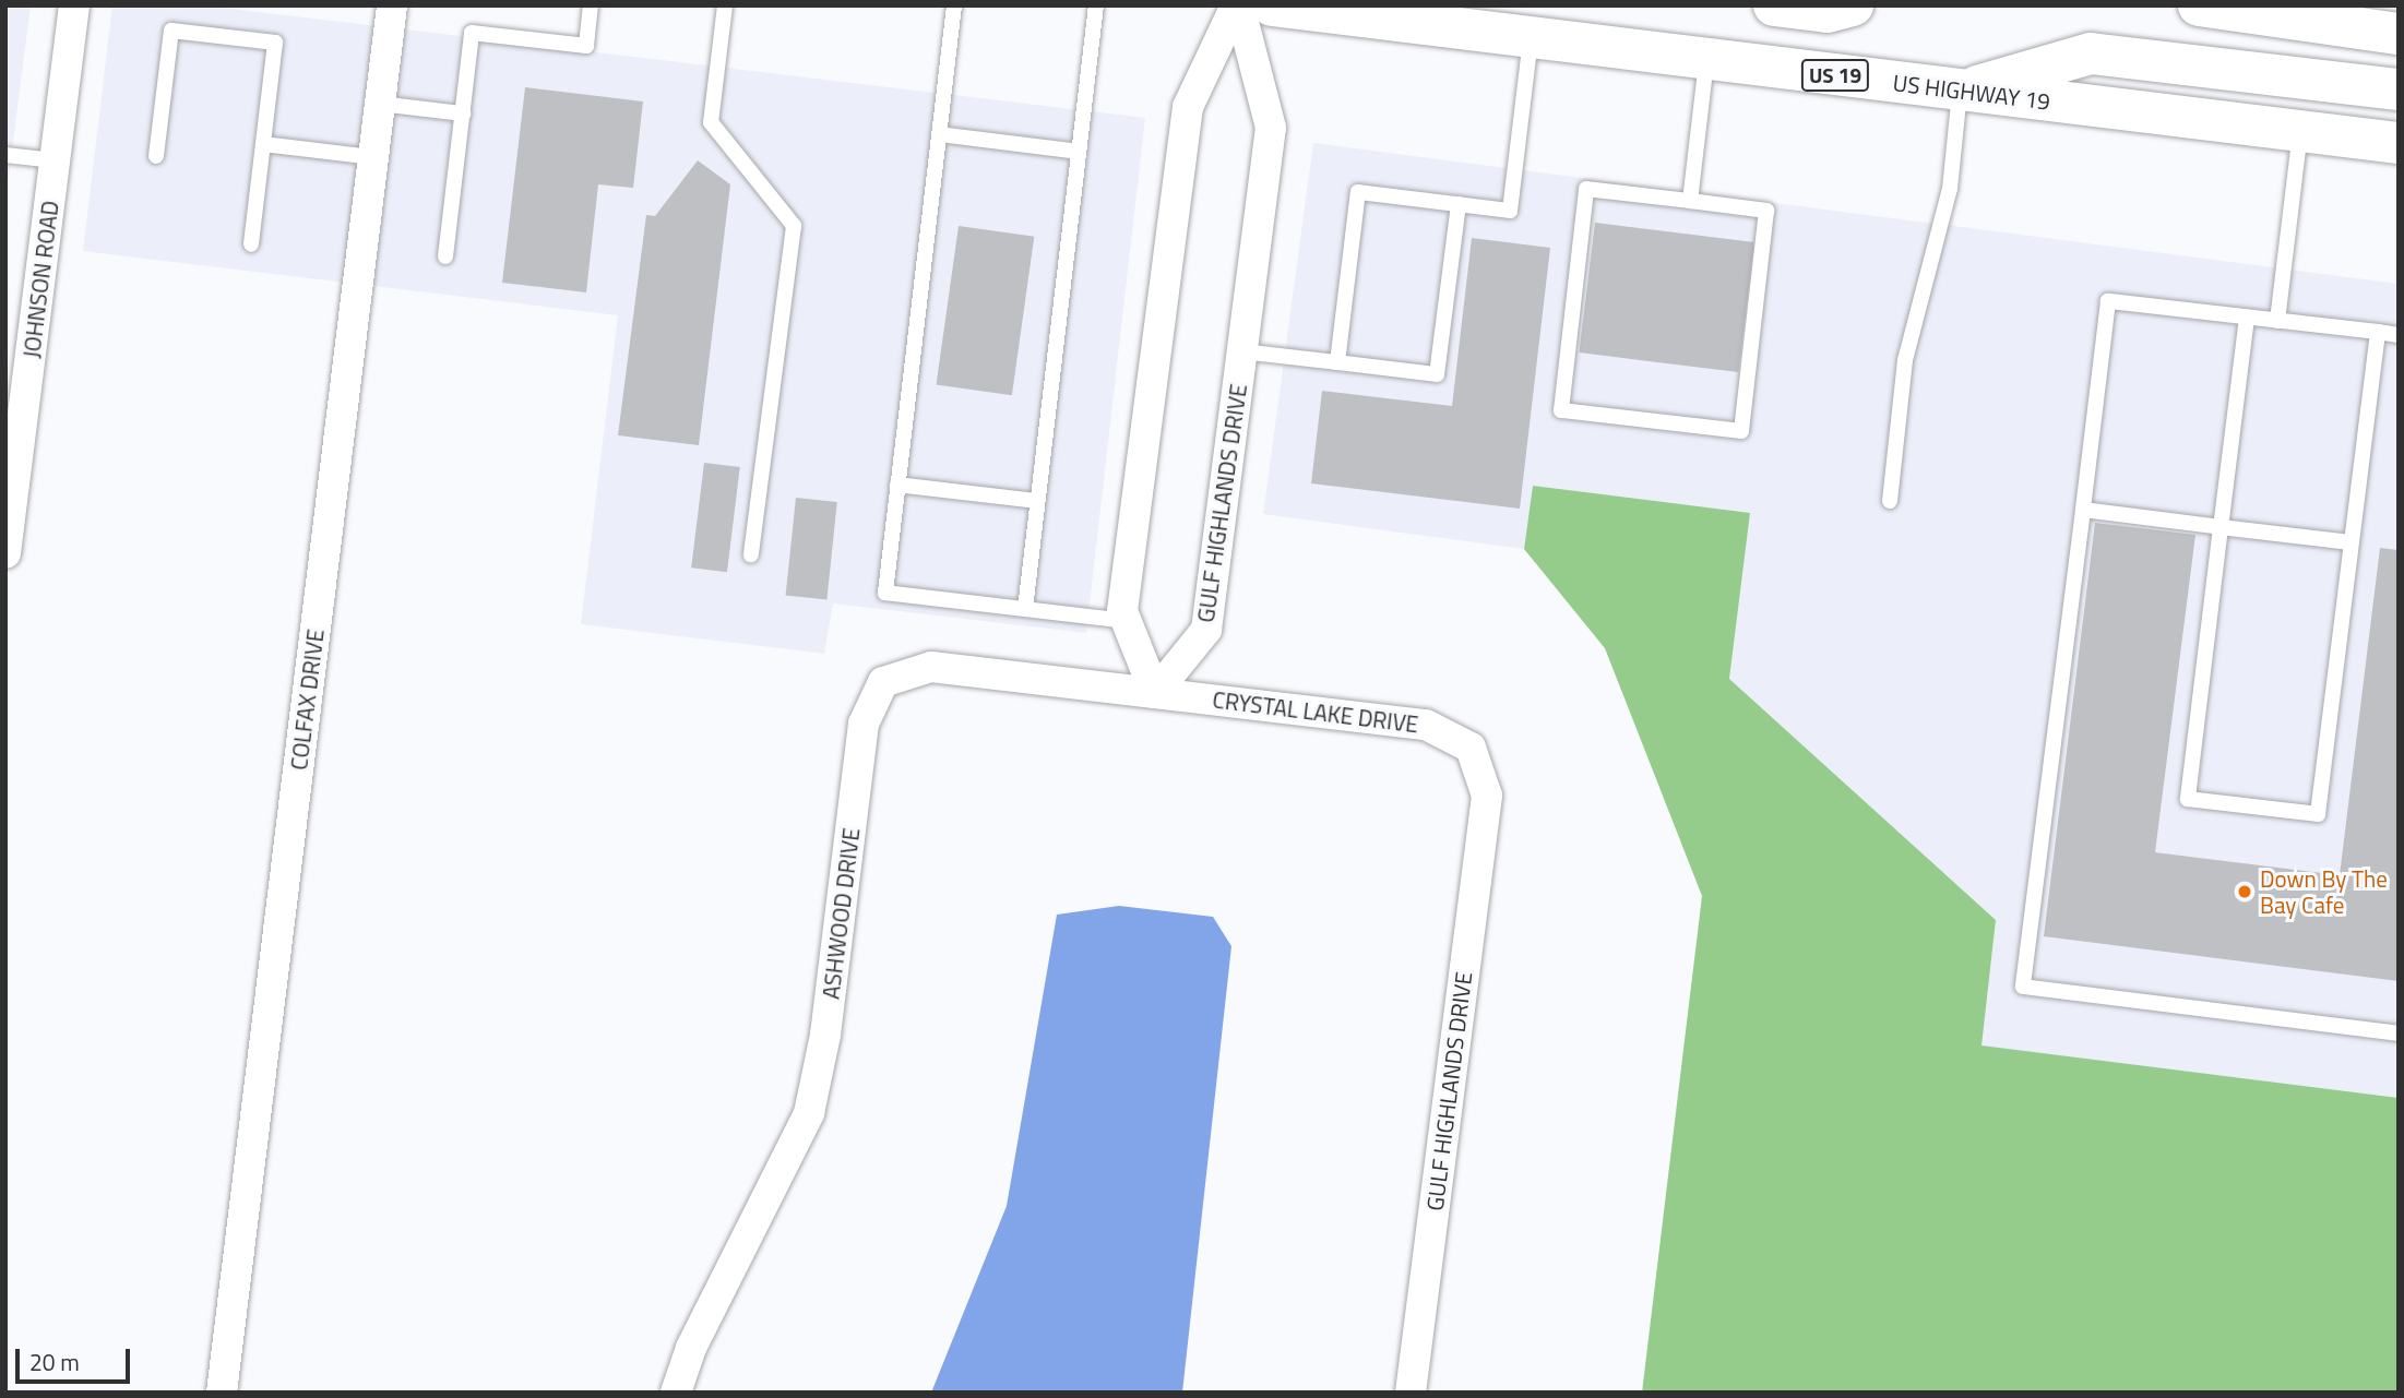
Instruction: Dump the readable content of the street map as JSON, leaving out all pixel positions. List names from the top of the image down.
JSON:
{
  "streets": {
    "highway": ["US 19", "US HIGHWAY 19"],
    "street": [
      "JOHNSON ROAD",
      "GULF HIGHLANDS DRIVE",
      "COLFAX DRIVE",
      "CRYSTAL LAKE DRIVE",
      "ASHWOOD DRIVE"
    ]
  },
  "crossings": [
    ["GULF HIGHLANDS DRIVE", "CRYSTAL LAKE DRIVE"],
    ["GULF HIGHLANDS DRIVE", "ASHWOOD DRIVE"],
    ["CRYSTAL LAKE DRIVE", "ASHWOOD DRIVE"]
  ],
  "places": ["Down By The Bay Cafe"],
  "scale_bar": "20 m"
}
